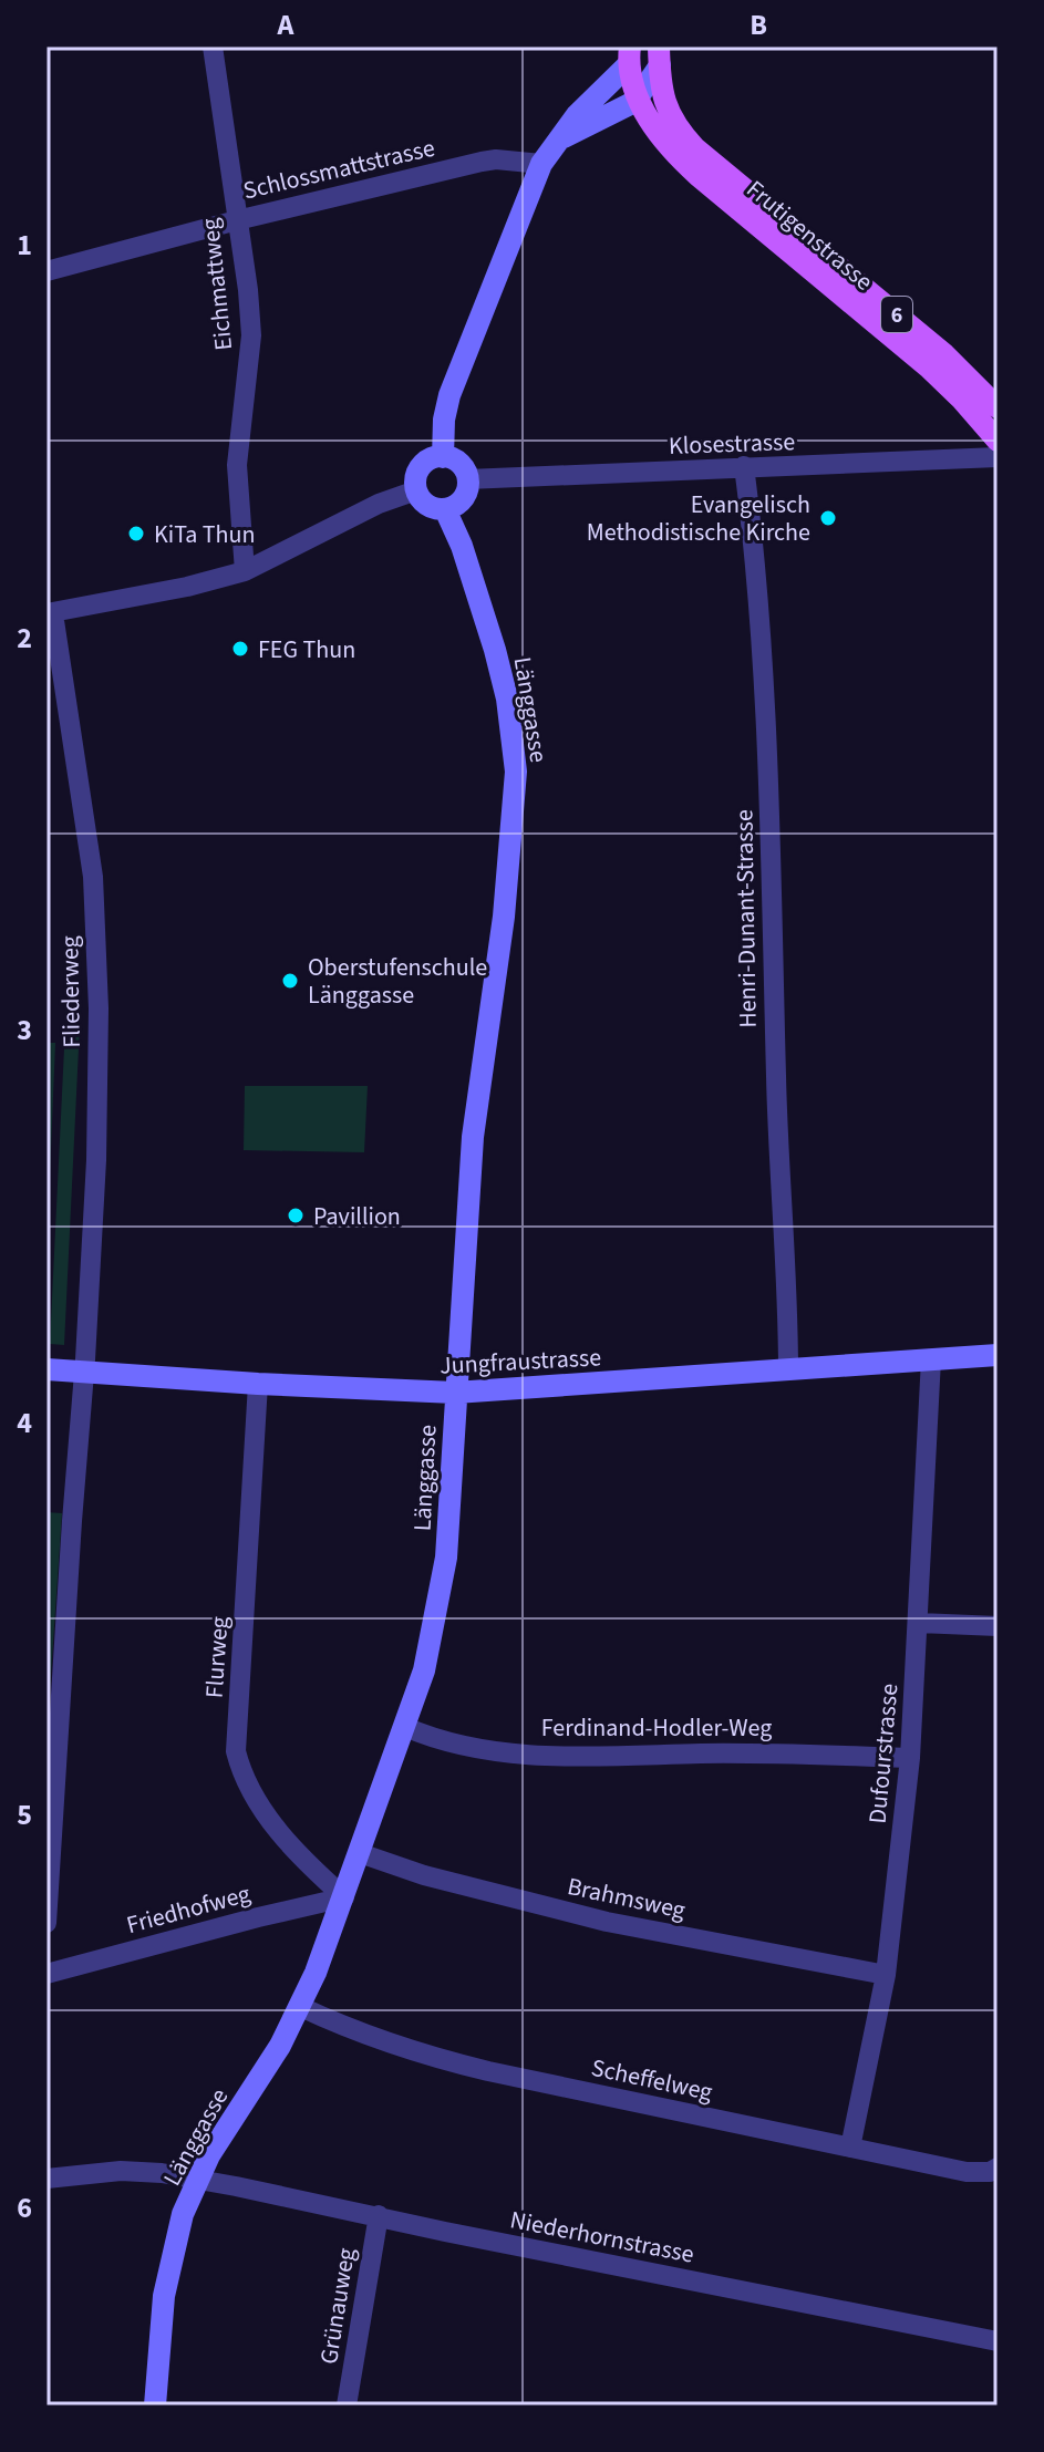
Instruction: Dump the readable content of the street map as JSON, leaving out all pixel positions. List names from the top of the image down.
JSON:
{
  "streets": {
    "main road": ["Frutigenstrasse", "6"],
    "street": [
      "Schlossmattstrasse",
      "Eichmattweg",
      "Klosestrasse",
      "Länggasse",
      "Henri-Dunant-Strasse",
      "Fliederweg",
      "Jungfraustrasse",
      "Flurweg",
      "Ferdinand-Hodler-Weg",
      "Dufourstrasse",
      "Brahmsweg",
      "Friedhofweg",
      "Scheffelweg",
      "Niederhornstrasse",
      "Grünauweg"
    ]
  },
  "crossings": [
    ["Schlossmattstrasse", "Eichmattweg"],
    ["Klosestrasse", "Länggasse"],
    ["Klosestrasse", "Henri-Dunant-Strasse"],
    ["Länggasse", "Jungfraustrasse"],
    ["Länggasse", "Flurweg"],
    ["Länggasse", "Ferdinand-Hodler-Weg"],
    ["Länggasse", "Brahmsweg"],
    ["Länggasse", "Friedhofweg"],
    ["Länggasse", "Scheffelweg"],
    ["Länggasse", "Niederhornstrasse"],
    ["Henri-Dunant-Strasse", "Jungfraustrasse"],
    ["Fliederweg", "Jungfraustrasse"],
    ["Jungfraustrasse", "Flurweg"],
    ["Jungfraustrasse", "Dufourstrasse"],
    ["Flurweg", "Friedhofweg"],
    ["Ferdinand-Hodler-Weg", "Dufourstrasse"],
    ["Dufourstrasse", "Brahmsweg"],
    ["Dufourstrasse", "Scheffelweg"],
    ["Niederhornstrasse", "Grünauweg"]
  ],
  "places": [
    "Evangelisch Methodistische Kirche",
    "KiTa Thun",
    "FEG Thun",
    "Oberstufenschule Länggasse",
    "Pavillion"
  ],
  "grid": {
    "columns": ["A", "B"],
    "rows": [
      "1",
      "2",
      "3",
      "4",
      "5",
      "6"
    ]
  }
}
